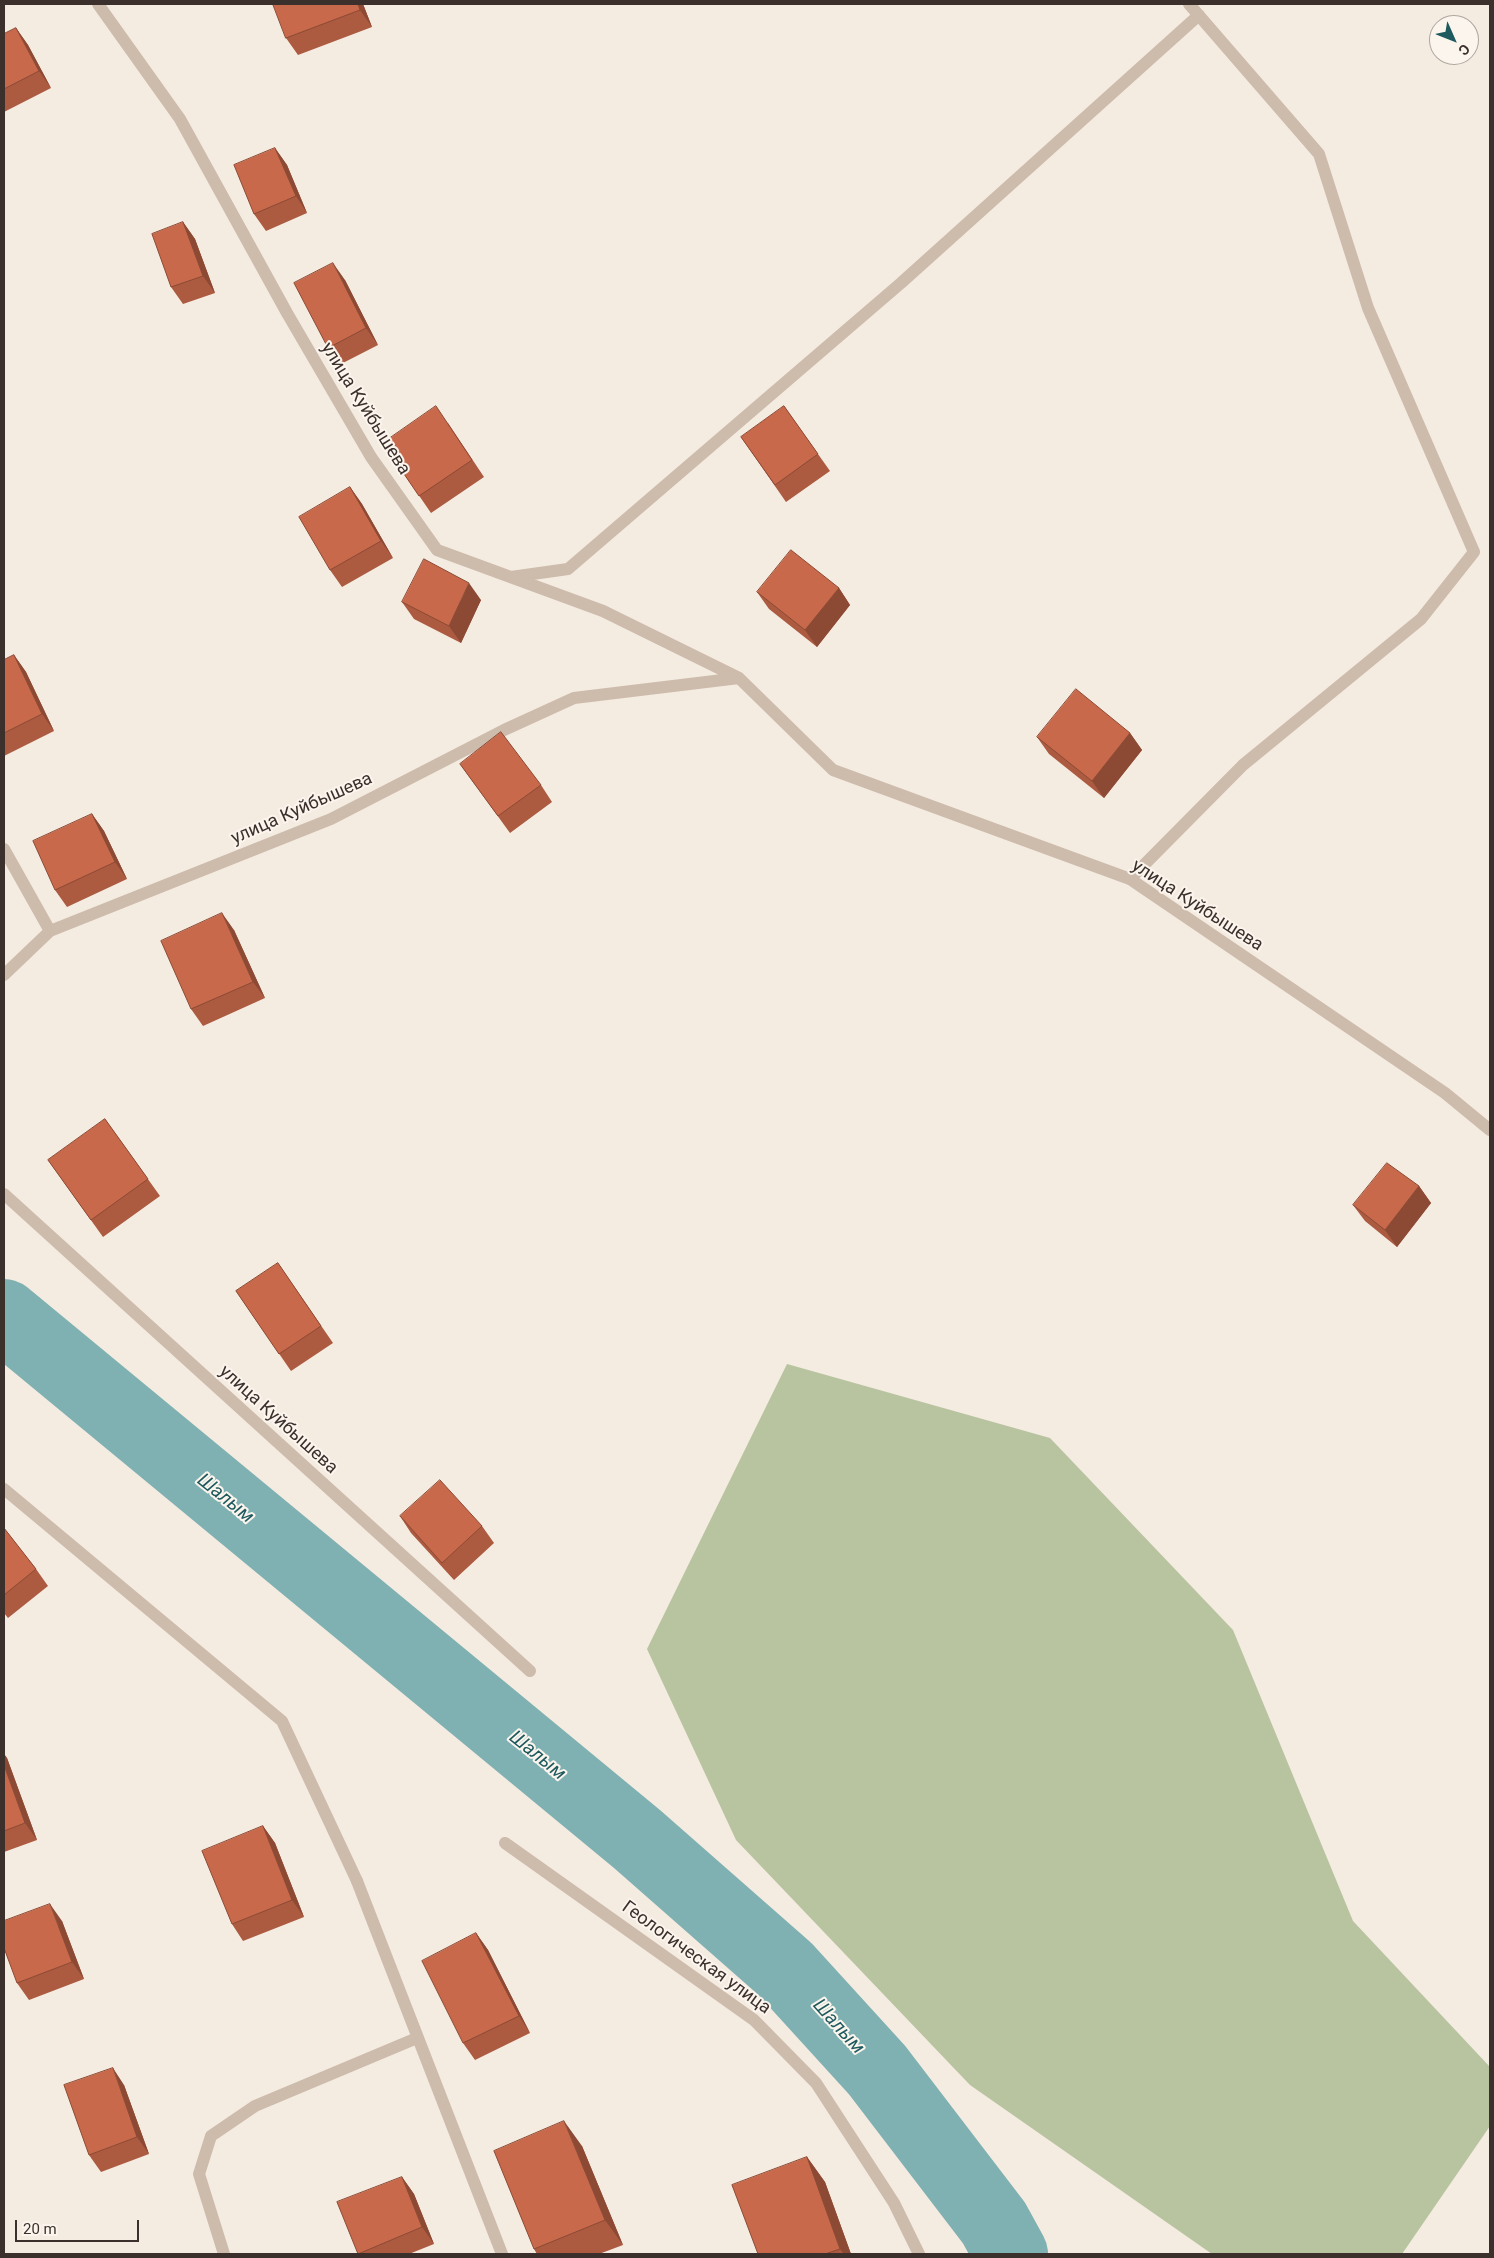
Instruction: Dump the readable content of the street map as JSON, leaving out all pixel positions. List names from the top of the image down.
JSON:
{
  "streets": {
    "street": ["улица Куйбышева", "Геологическая улица"]
  },
  "water": ["Шалым"],
  "scale_bar": "20 m",
  "north": "bottom right"
}
